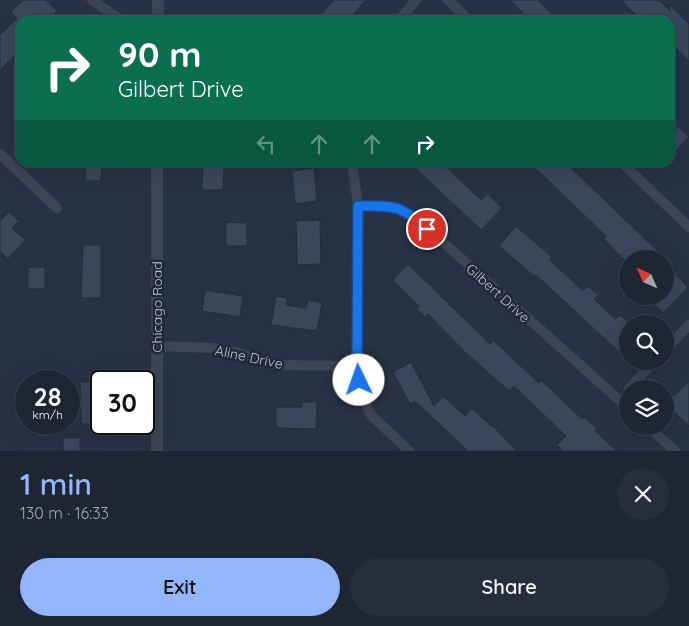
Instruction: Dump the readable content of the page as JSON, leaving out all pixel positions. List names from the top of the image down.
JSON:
{
  "streets": {
    "street": ["Gilbert Drive", "Chicago Road", "Aline Drive"]
  },
  "crossings": [
    ["Chicago Road", "Aline Drive"]
  ],
  "north": "top left",
  "page": {
    "turn": ["90 m", "Gilbert Drive"],
    "speed": "28 km/h",
    "limit": "30",
    "heading": ["1 min", "130 m · 16:33"],
    "buttons": ["Exit", "Share"]
  }
}
